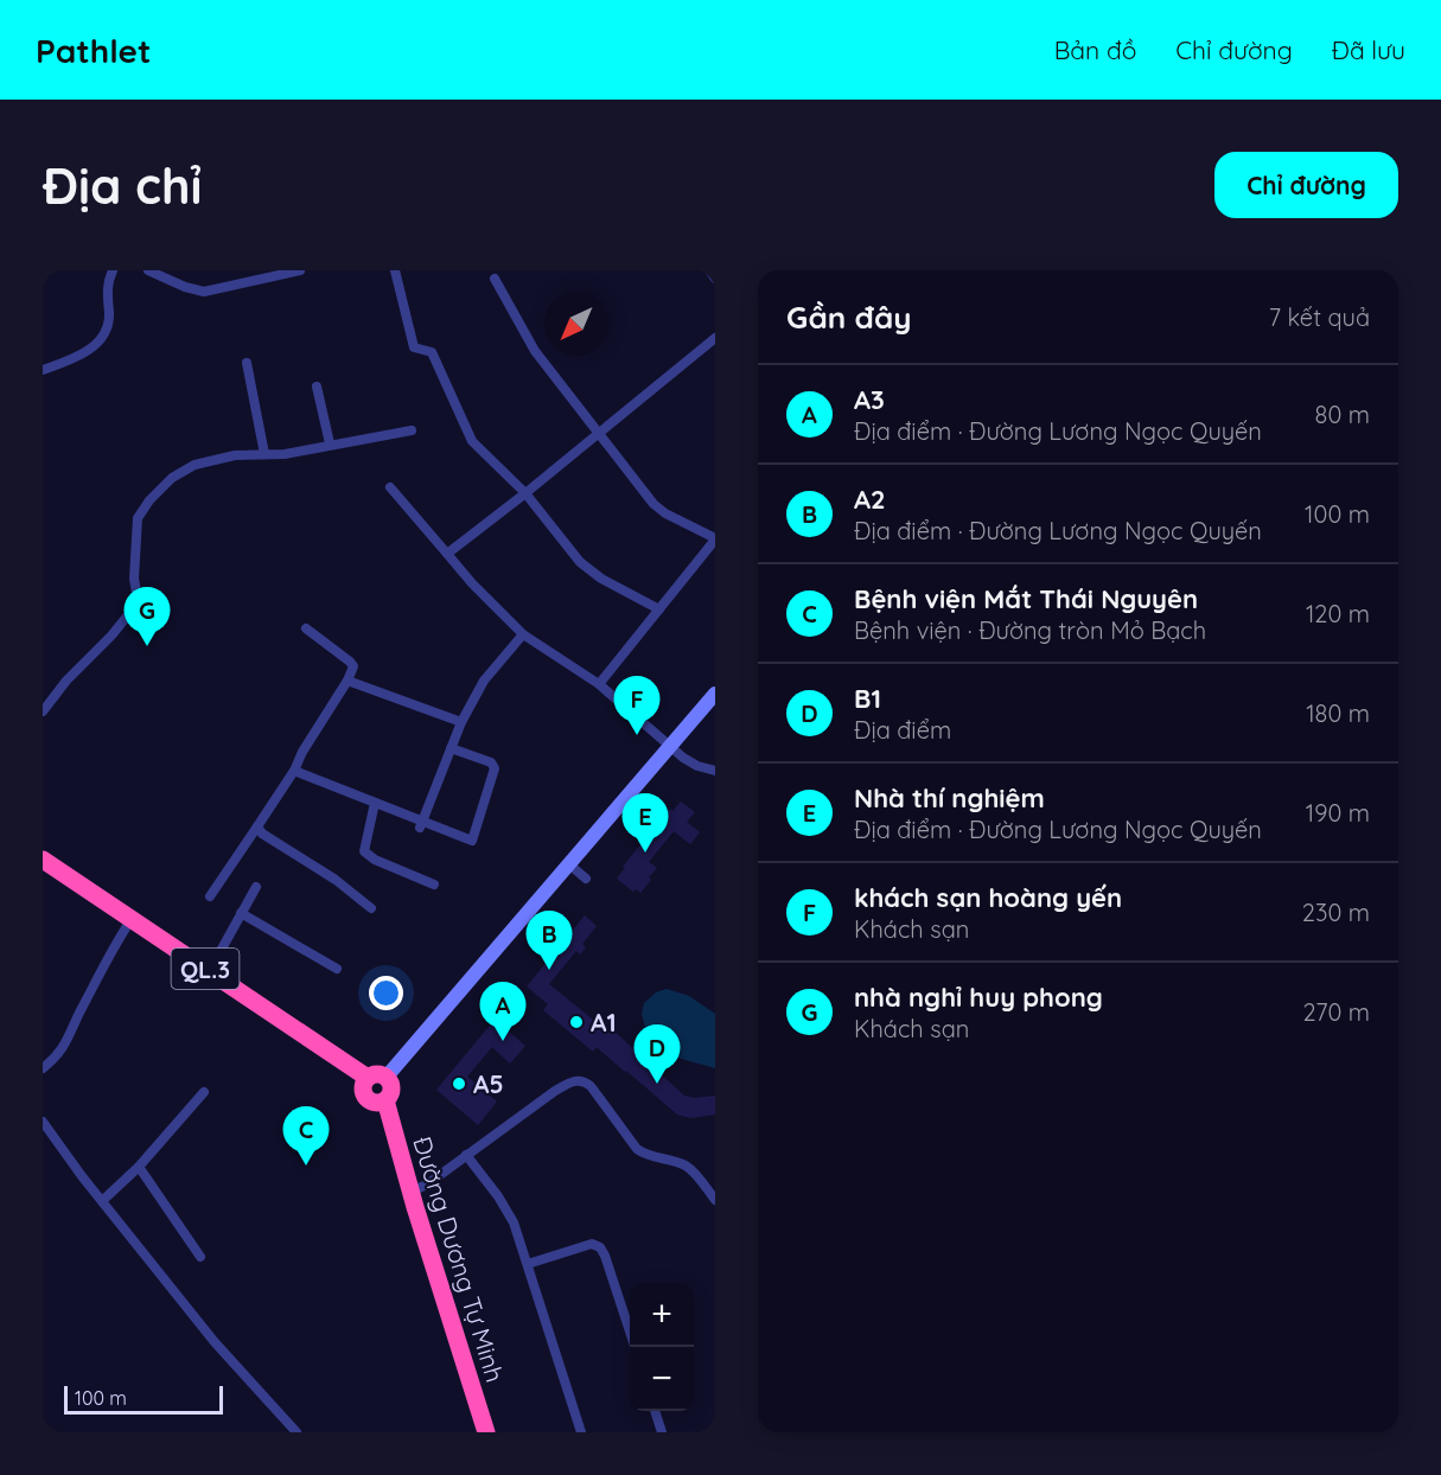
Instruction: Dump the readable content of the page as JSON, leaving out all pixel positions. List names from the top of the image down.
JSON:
{
  "streets": {
    "highway": ["QL.3", "Đường Dương Tự Minh"]
  },
  "crossings": [
    ["QL.3", "Đường Dương Tự Minh"]
  ],
  "places": ["A1", "A5"],
  "scale_bar": "100 m",
  "north": "bottom left",
  "page": {
    "header": "Pathlet",
    "nav": ["Bản đồ", "Chỉ đường", "Đã lưu"],
    "buttons": "Chỉ đường",
    "title": "Địa chỉ",
    "heading": ["Gần đây", "7 kết quả"],
    "list": [
      {
        "mark": "A",
        "name": "A3",
        "note": "Địa điểm · Đường Lương Ngọc Quyến",
        "value": "80 m"
      },
      {
        "mark": "B",
        "name": "A2",
        "note": "Địa điểm · Đường Lương Ngọc Quyến",
        "value": "100 m"
      },
      {
        "mark": "C",
        "name": "Bệnh viện Mắt Thái Nguyên",
        "note": "Bệnh viện · Đường tròn Mỏ Bạch",
        "value": "120 m"
      },
      {
        "mark": "D",
        "name": "B1",
        "note": "Địa điểm",
        "value": "180 m"
      },
      {
        "mark": "E",
        "name": "Nhà thí nghiệm",
        "note": "Địa điểm · Đường Lương Ngọc Quyến",
        "value": "190 m"
      },
      {
        "mark": "F",
        "name": "khách sạn hoàng yến",
        "note": "Khách sạn",
        "value": "230 m"
      },
      {
        "mark": "G",
        "name": "nhà nghỉ huy phong",
        "note": "Khách sạn",
        "value": "270 m"
      }
    ],
    "pins": [
      "G",
      "F",
      "E",
      "B",
      "A",
      "D",
      "C"
    ],
    "map_buttons": ["+", "−"],
    "scale": "100 m"
  }
}
